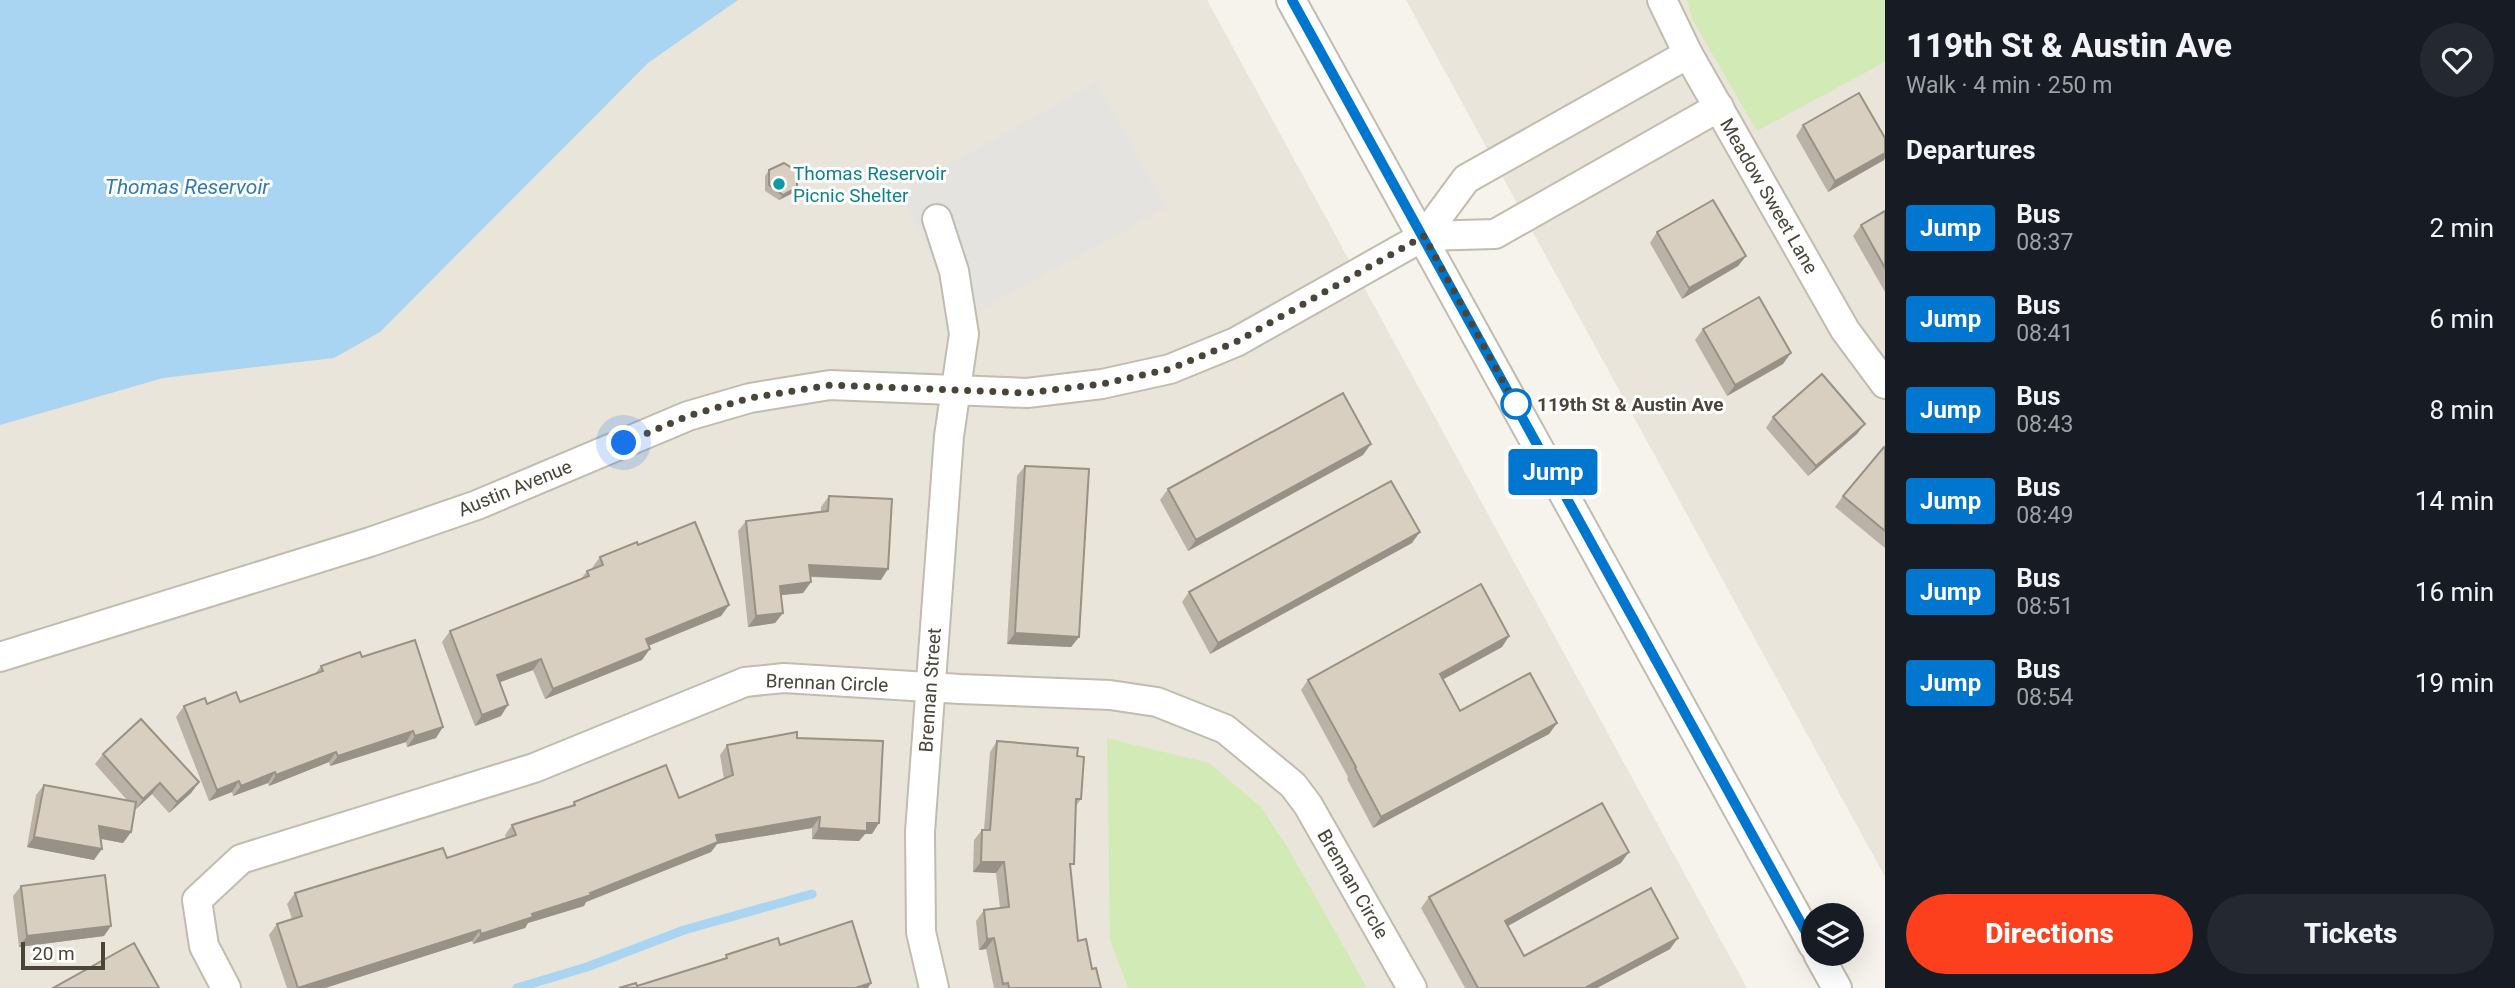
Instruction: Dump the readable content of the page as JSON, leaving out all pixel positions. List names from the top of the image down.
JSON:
{
  "streets": {
    "street": [
      "Meadow Sweet Lane",
      "Austin Avenue",
      "Brennan Circle",
      "Brennan Street"
    ]
  },
  "crossings": [
    ["Meadow Sweet Lane", "Austin Avenue"],
    ["Austin Avenue", "Brennan Street"],
    ["Brennan Circle", "Brennan Street"]
  ],
  "water": ["Thomas Reservoir"],
  "places": ["Thomas Reservoir Picnic Shelter", "119th St & Austin Ave"],
  "lines": ["bus line Jump"],
  "scale_bar": "20 m",
  "page": {
    "on_map": "Jump",
    "heading": [
      ["119th St & Austin Ave", "Walk · 4 min · 250 m"],
      "Departures"
    ],
    "list": [
      {
        "mark": "Jump",
        "name": "Bus",
        "note": "08:37",
        "value": "2 min"
      },
      {
        "mark": "Jump",
        "name": "Bus",
        "note": "08:41",
        "value": "6 min"
      },
      {
        "mark": "Jump",
        "name": "Bus",
        "note": "08:43",
        "value": "8 min"
      },
      {
        "mark": "Jump",
        "name": "Bus",
        "note": "08:49",
        "value": "14 min"
      },
      {
        "mark": "Jump",
        "name": "Bus",
        "note": "08:51",
        "value": "16 min"
      },
      {
        "mark": "Jump",
        "name": "Bus",
        "note": "08:54",
        "value": "19 min"
      }
    ],
    "buttons": ["Directions", "Tickets"],
    "scale": "20 m"
  }
}
